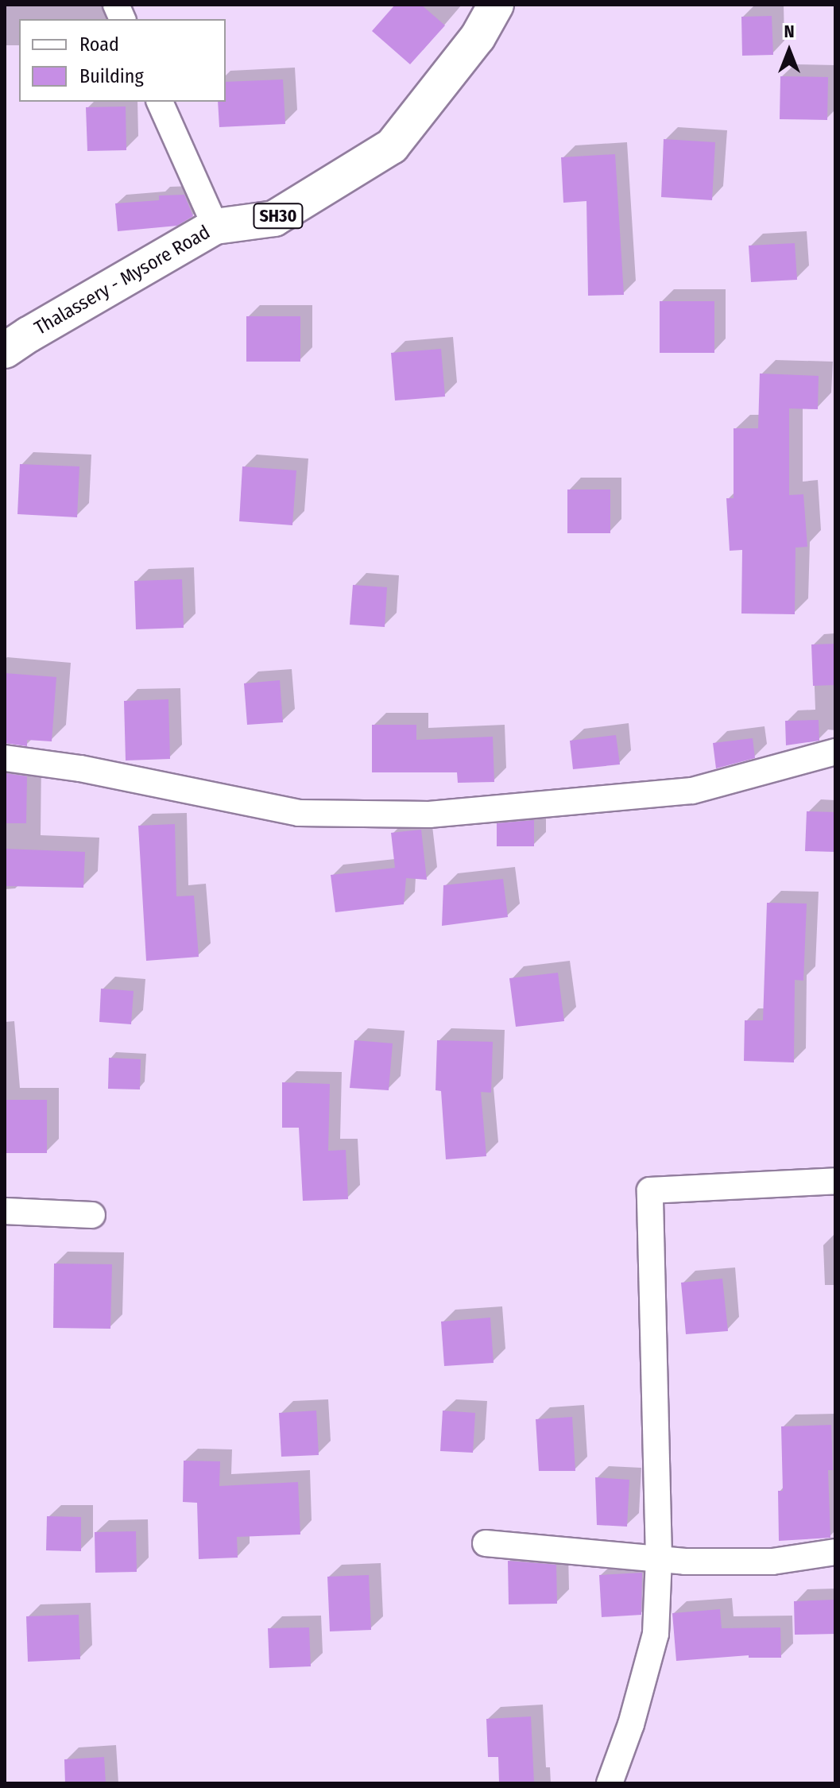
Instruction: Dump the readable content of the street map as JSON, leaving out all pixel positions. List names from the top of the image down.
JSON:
{
  "streets": {
    "main road": ["SH30", "Thalassery - Mysore Road"]
  },
  "legend": ["Road", "Building"],
  "north": "top"
}
